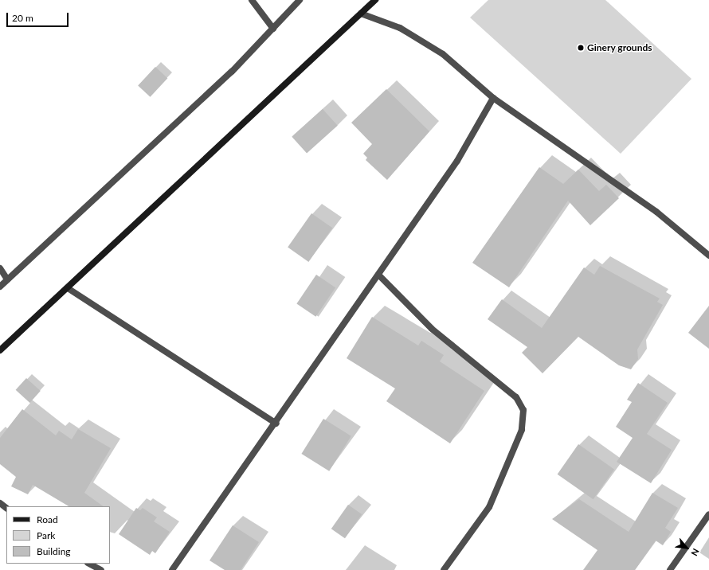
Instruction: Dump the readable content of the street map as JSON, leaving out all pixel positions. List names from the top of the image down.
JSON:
{
  "places": ["Ginery grounds"],
  "legend": ["Road", "Park", "Building"],
  "scale_bar": "20 m",
  "north": "bottom right"
}
